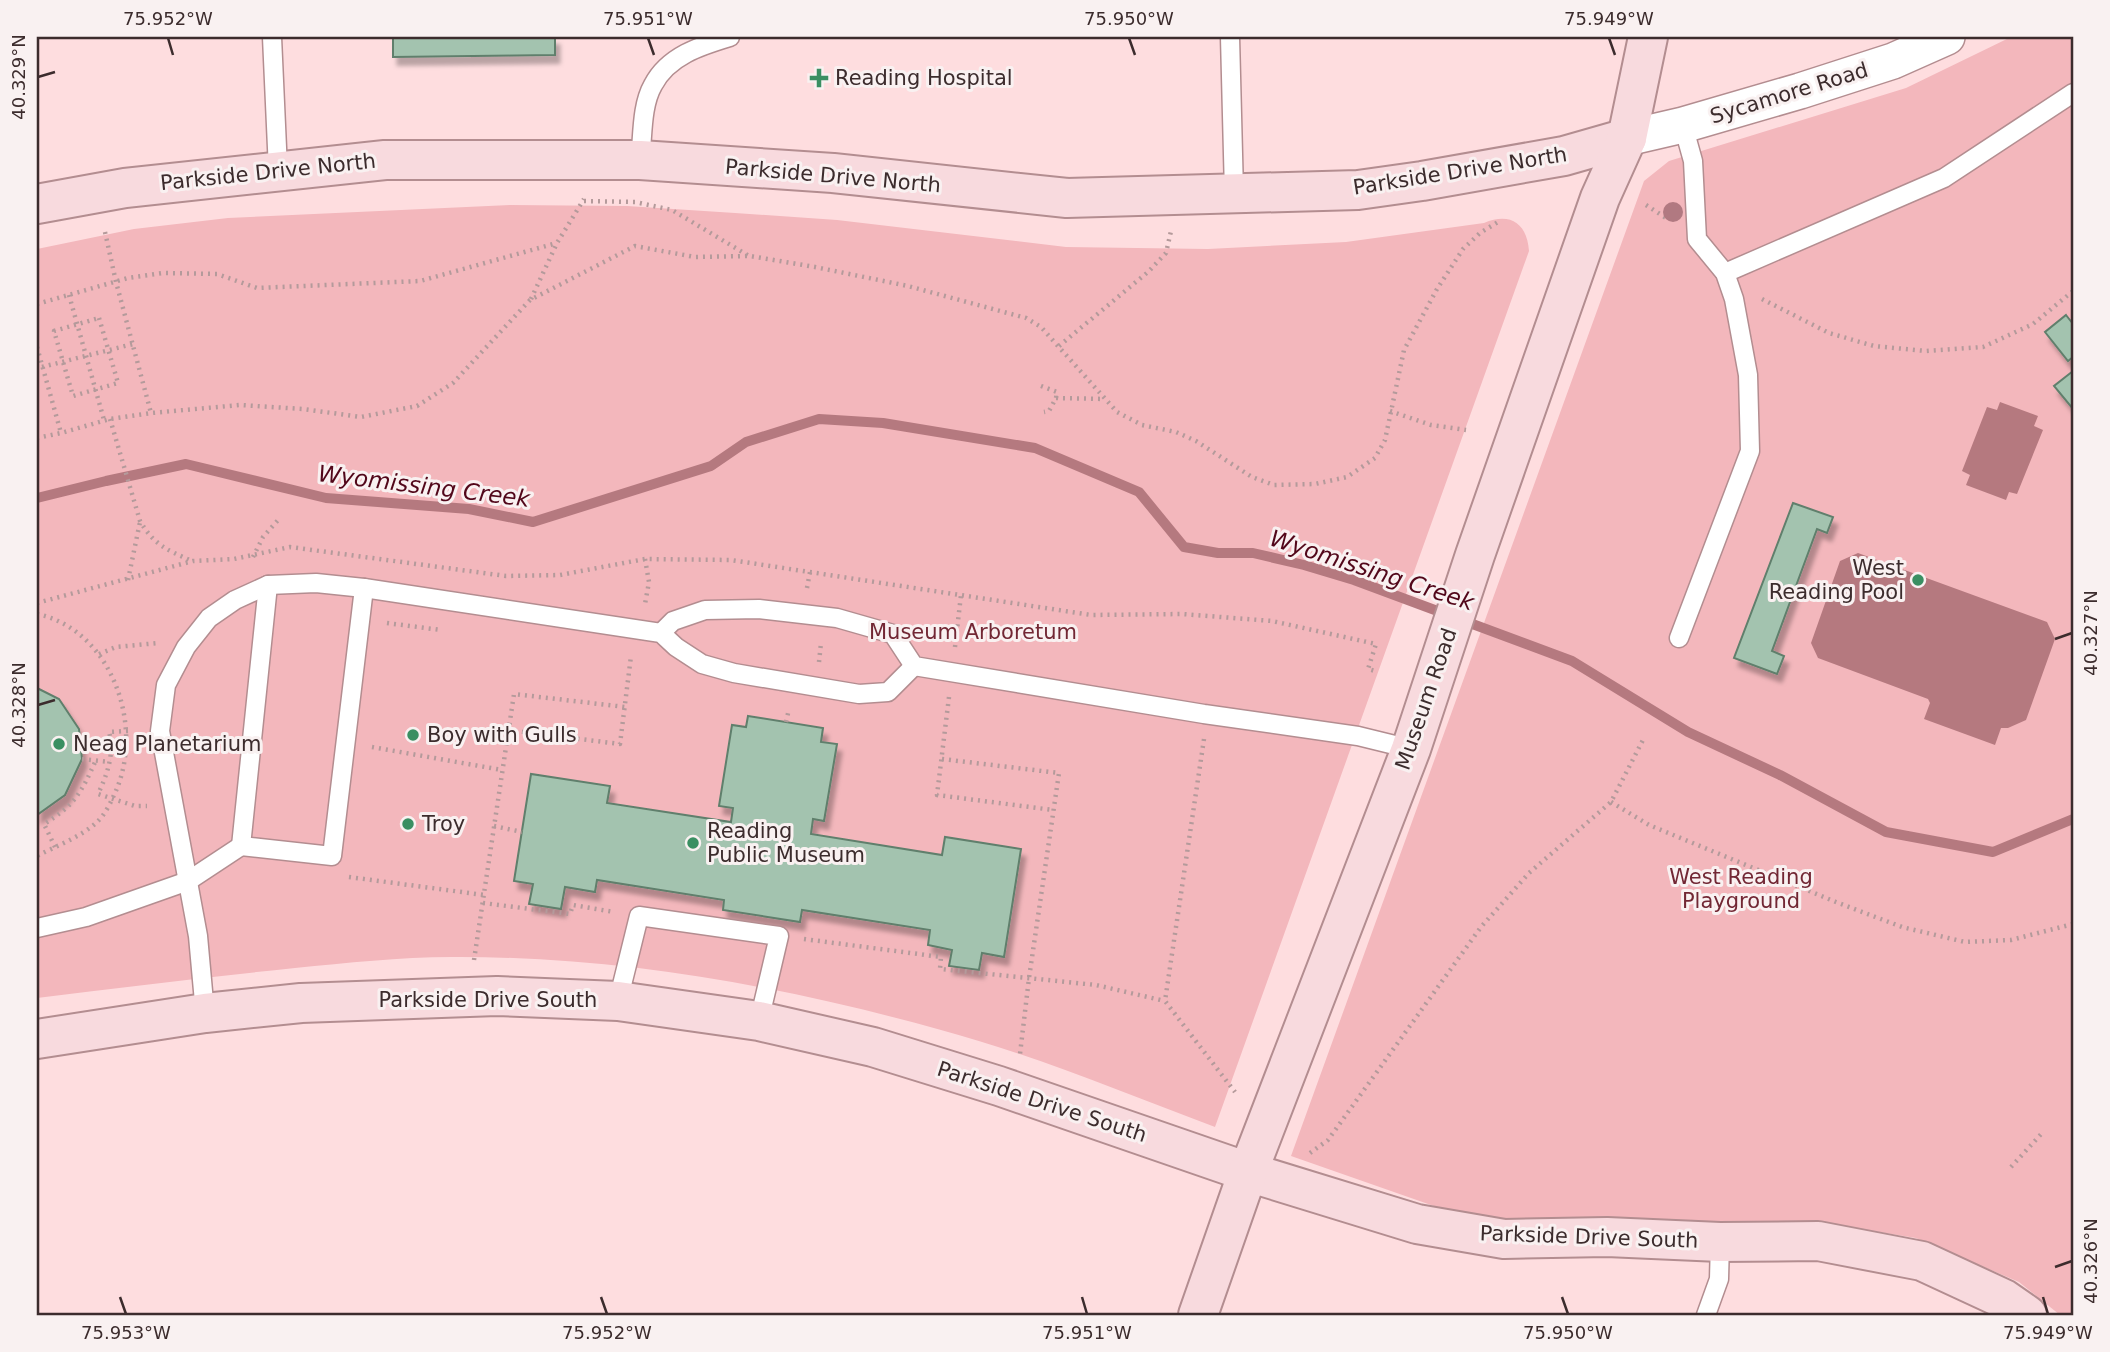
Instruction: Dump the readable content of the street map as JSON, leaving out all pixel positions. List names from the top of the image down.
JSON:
{
  "streets": {
    "street": [
      "Sycamore Road",
      "Parkside Drive North",
      "Museum Road",
      "Parkside Drive South"
    ]
  },
  "crossings": [
    ["Sycamore Road", "Parkside Drive North"],
    ["Sycamore Road", "Museum Road"],
    ["Parkside Drive North", "Museum Road"],
    ["Museum Road", "Parkside Drive South"]
  ],
  "water": ["Wyomissing Creek"],
  "parks": ["Museum Arboretum", "West Reading Playground"],
  "places": {
    "health": ["Reading Hospital"],
    "other": [
      "West Reading Pool",
      "Boy with Gulls",
      "Neag Planetarium",
      "Troy",
      "Reading Public Museum"
    ]
  },
  "coordinates": [
    "75.952°W",
    "75.951°W",
    "75.950°W",
    "75.949°W",
    "40.329°N",
    "40.327°N",
    "40.328°N",
    "40.326°N",
    "75.953°W"
  ]
}
